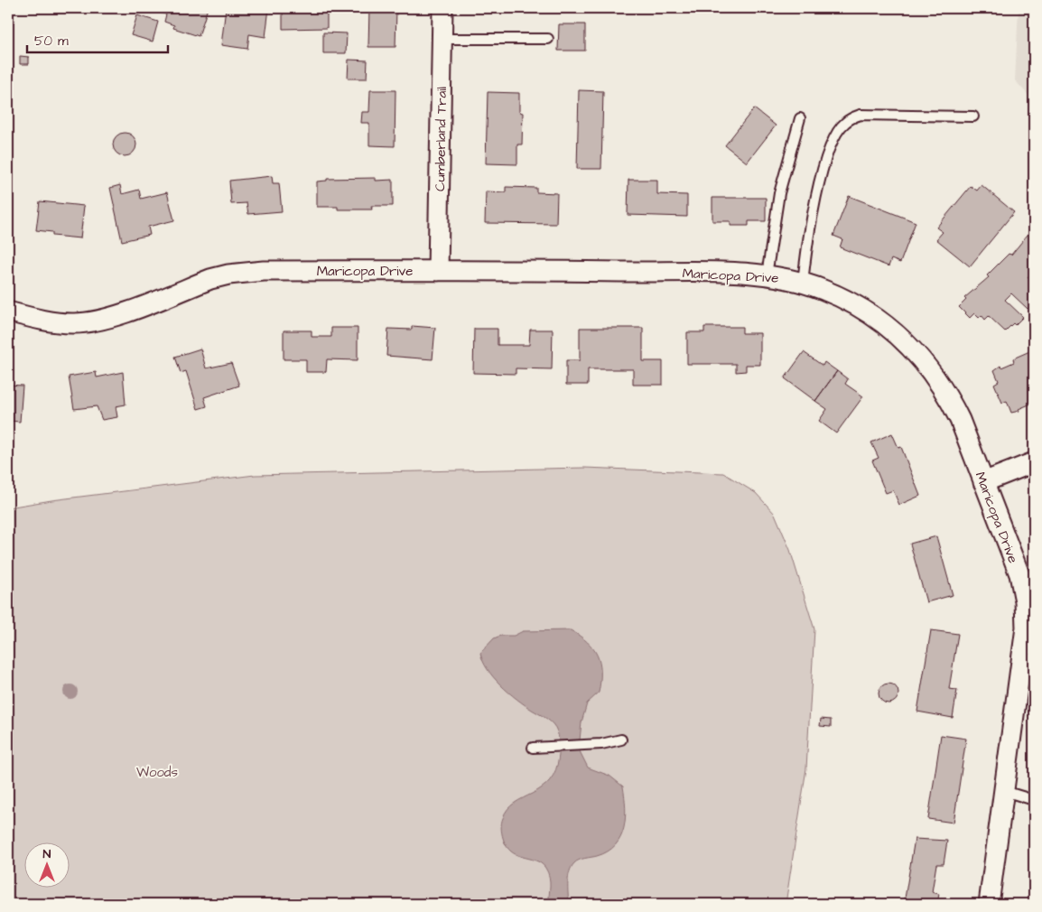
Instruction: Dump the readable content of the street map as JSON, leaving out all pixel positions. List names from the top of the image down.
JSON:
{
  "streets": {
    "street": ["Cumberland Trail", "Maricopa Drive"]
  },
  "crossings": [
    ["Cumberland Trail", "Maricopa Drive"]
  ],
  "parks": ["Woods"],
  "scale_bar": "50 m",
  "north": "top"
}
